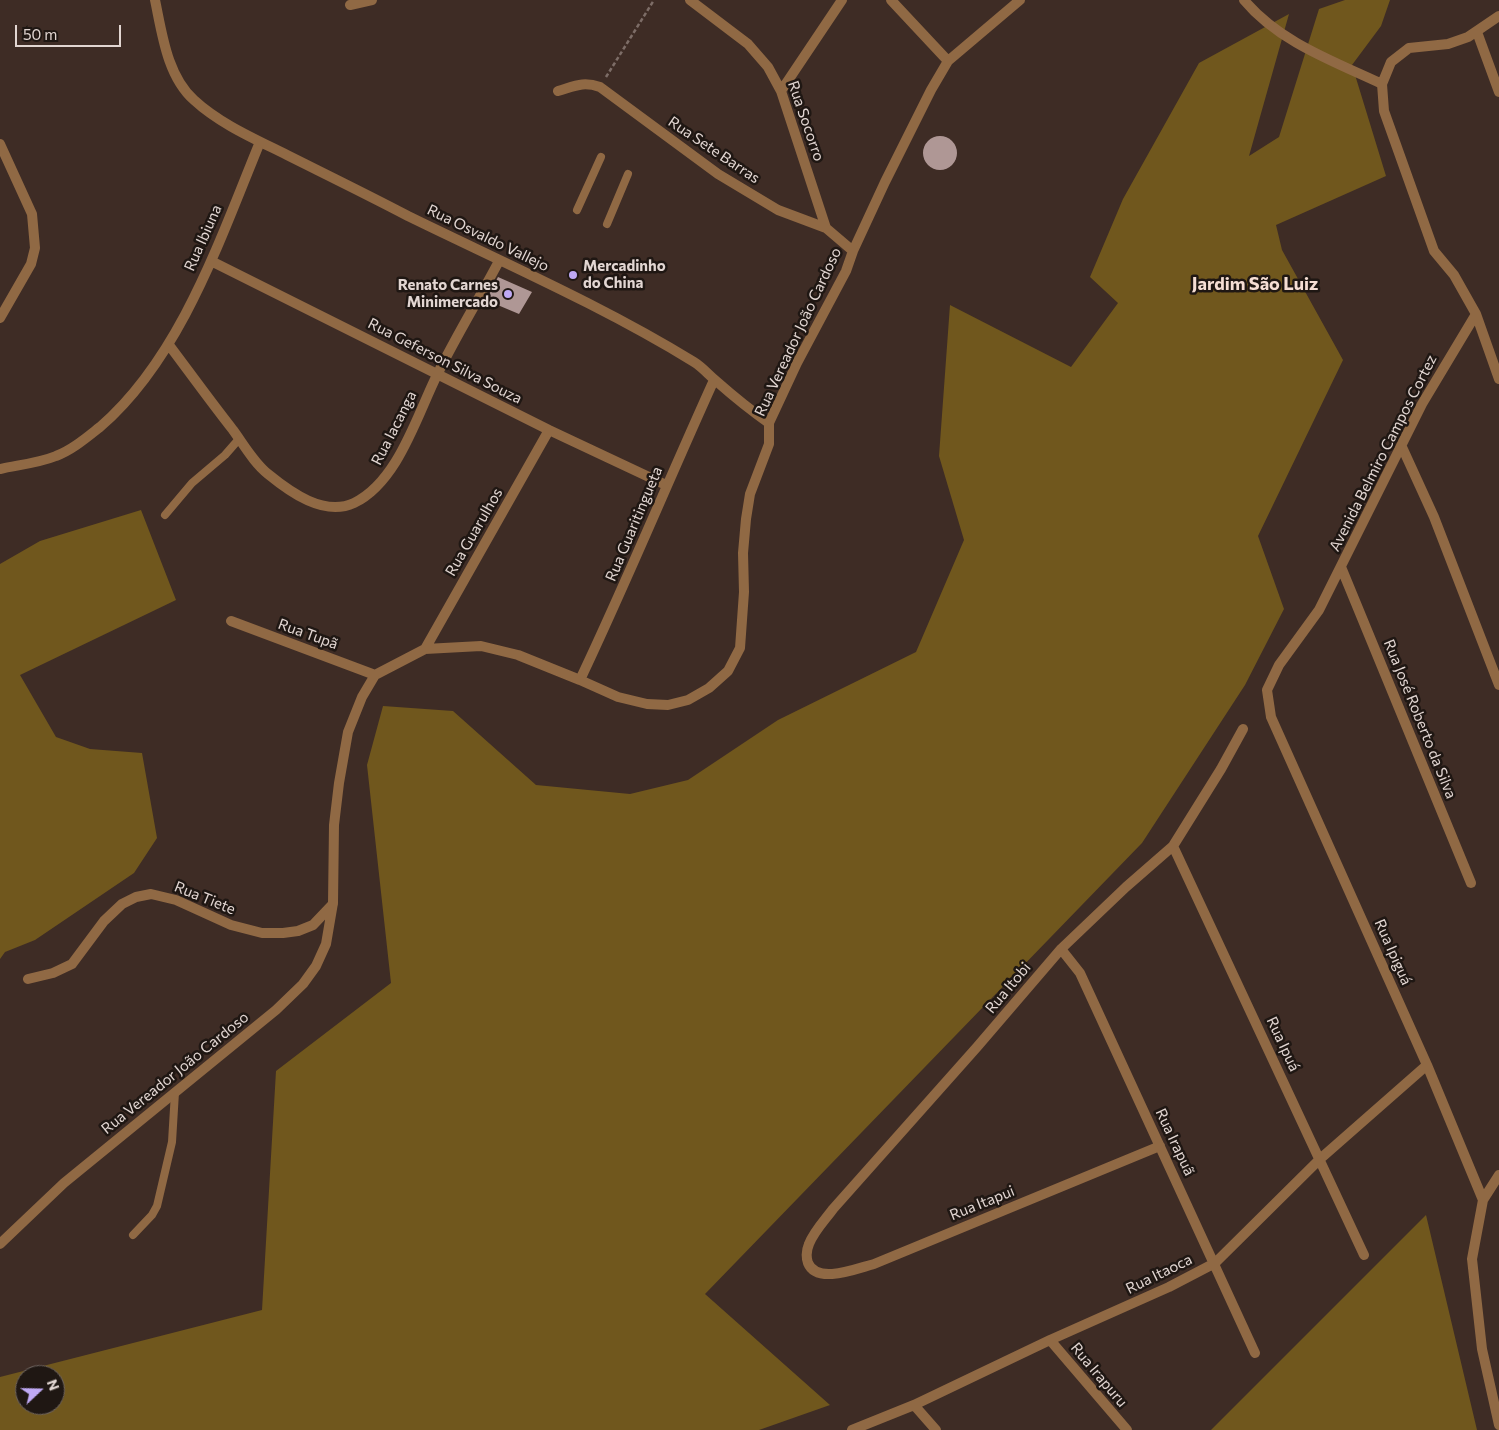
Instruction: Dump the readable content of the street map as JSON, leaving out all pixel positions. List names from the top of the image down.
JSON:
{
  "streets": {
    "street": [
      "Rua Socorro",
      "Rua Sete Barras",
      "Rua Ibiuna",
      "Rua Osvaldo Vallejo",
      "Rua Vereador João Cardoso",
      "Rua Geferson Silva Souza",
      "Rua Iacanga",
      "Avenida Belmiro Campos Cortez",
      "Rua Guaritingueta",
      "Rua Guarulhos",
      "Rua Tupã",
      "Rua José Roberto da Silva",
      "Rua Tiete",
      "Rua Ipiguá",
      "Rua Itobi",
      "Rua Ipuá",
      "Rua Irapuã",
      "Rua Itapui",
      "Rua Itaoca",
      "Rua Irapuru"
    ]
  },
  "crossings": [
    ["Rua Socorro", "Rua Sete Barras"],
    ["Rua Sete Barras", "Rua Vereador João Cardoso"],
    ["Rua Ibiuna", "Rua Osvaldo Vallejo"],
    ["Rua Ibiuna", "Rua Geferson Silva Souza"],
    ["Rua Ibiuna", "Rua Iacanga"],
    ["Rua Osvaldo Vallejo", "Rua Vereador João Cardoso"],
    ["Rua Osvaldo Vallejo", "Rua Iacanga"],
    ["Rua Osvaldo Vallejo", "Rua Guaritingueta"],
    ["Rua Vereador João Cardoso", "Rua Guaritingueta"],
    ["Rua Vereador João Cardoso", "Rua Guarulhos"],
    ["Rua Vereador João Cardoso", "Rua Tupã"],
    ["Rua Vereador João Cardoso", "Rua Tiete"],
    ["Rua Geferson Silva Souza", "Rua Iacanga"],
    ["Rua Geferson Silva Souza", "Rua Guaritingueta"],
    ["Rua Geferson Silva Souza", "Rua Guarulhos"],
    ["Avenida Belmiro Campos Cortez", "Rua José Roberto da Silva"],
    ["Avenida Belmiro Campos Cortez", "Rua Ipiguá"],
    ["Rua Ipiguá", "Rua Itaoca"],
    ["Rua Itobi", "Rua Ipuá"],
    ["Rua Itobi", "Rua Irapuã"],
    ["Rua Itobi", "Rua Itapui"],
    ["Rua Ipuá", "Rua Itaoca"],
    ["Rua Irapuã", "Rua Itapui"],
    ["Rua Irapuã", "Rua Itaoca"],
    ["Rua Itaoca", "Rua Irapuru"]
  ],
  "districts": ["Jardim São Luiz"],
  "places": ["Mercadinho do China", "Renato Carnes Minimercado"],
  "scale_bar": "50 m",
  "north": "right"
}
